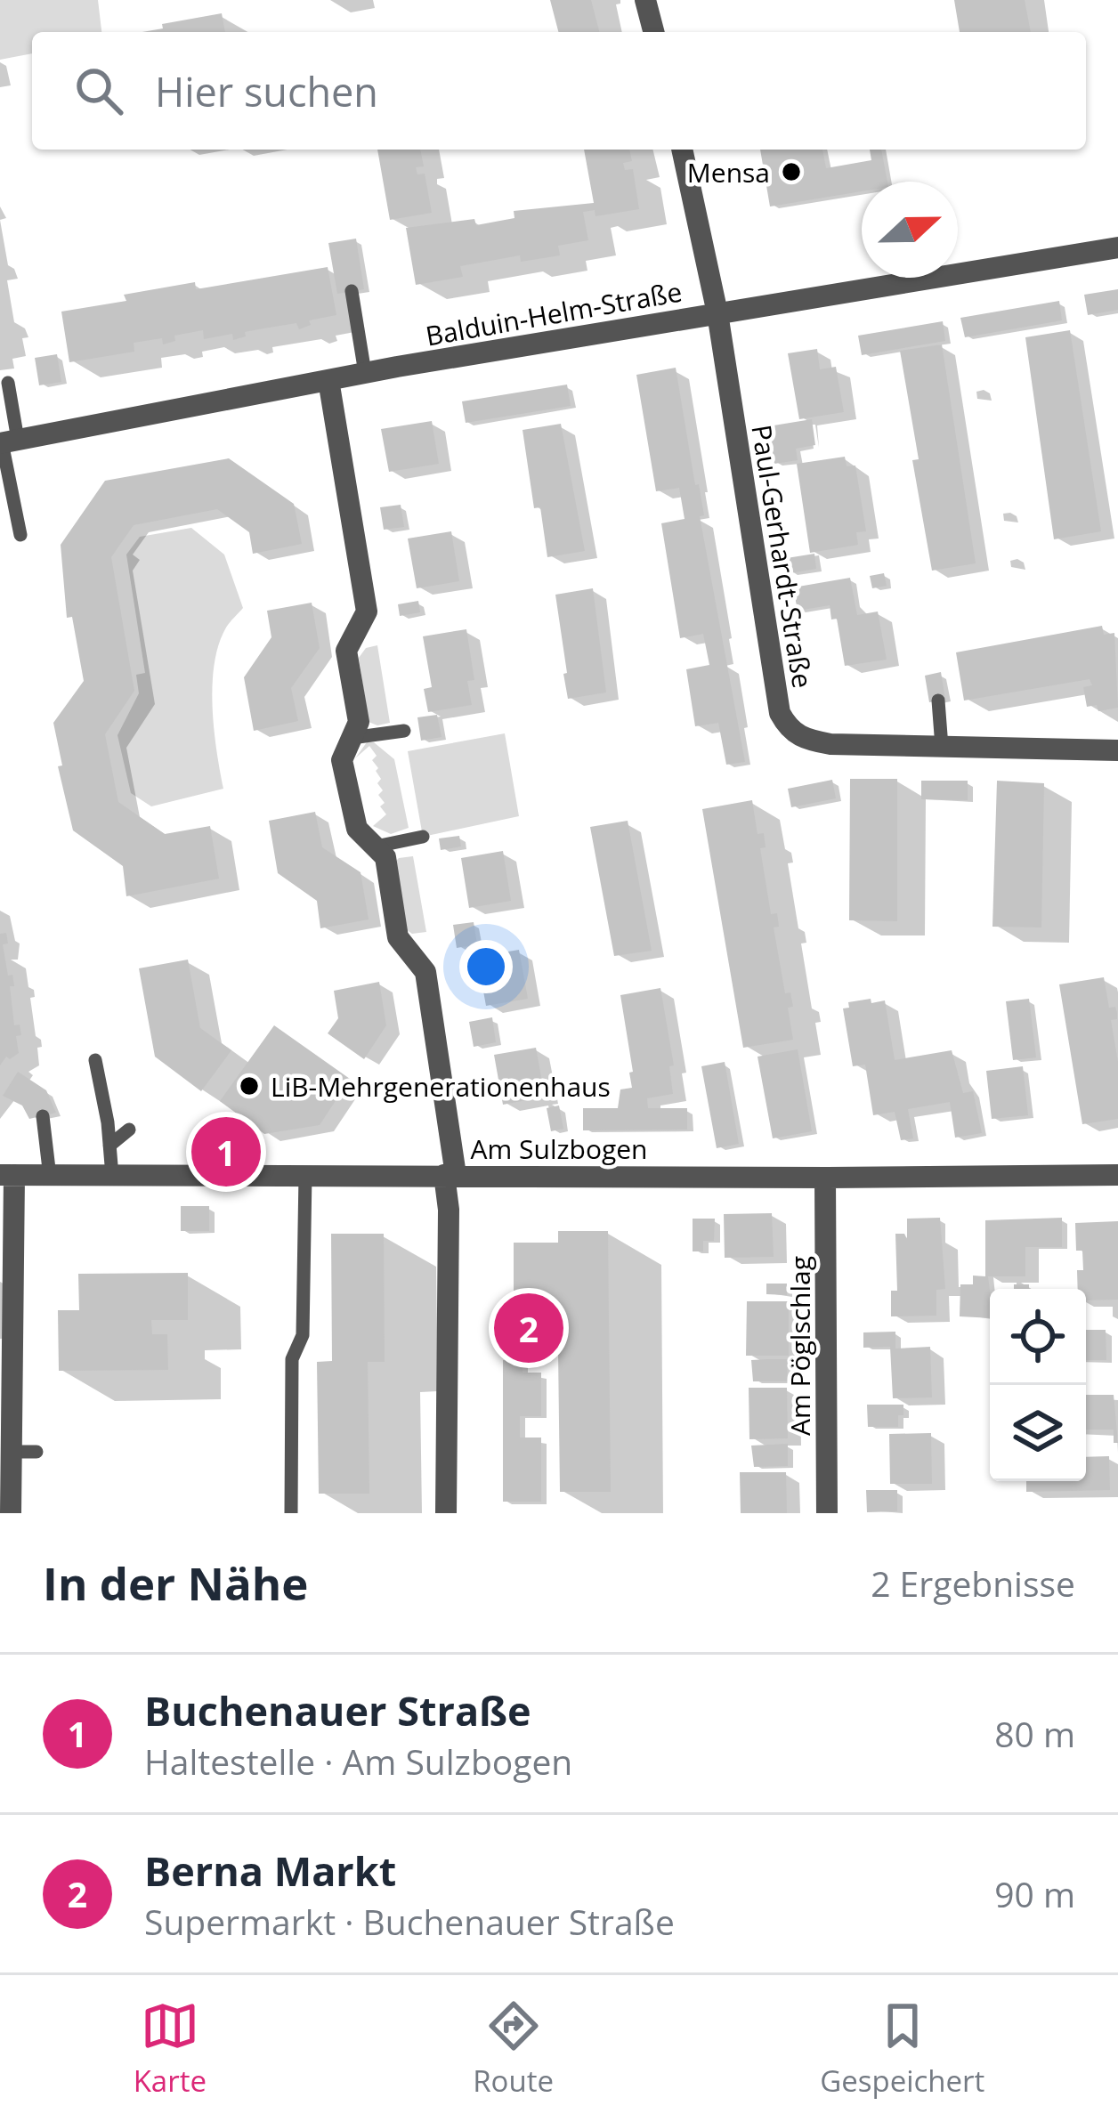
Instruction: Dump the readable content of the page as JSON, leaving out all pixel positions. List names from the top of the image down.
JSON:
{
  "streets": {
    "street": [
      "Balduin-Helm-Straße",
      "Paul-Gerhardt-Straße",
      "Am Sulzbogen",
      "Am Pöglschlag"
    ]
  },
  "crossings": [
    ["Balduin-Helm-Straße", "Paul-Gerhardt-Straße"],
    ["Am Sulzbogen", "Am Pöglschlag"]
  ],
  "places": ["Mensa", "LiB-Mehrgenerationenhaus"],
  "north": "right",
  "page": {
    "search": "Hier suchen",
    "pins": ["1", "2"],
    "heading": ["In der Nähe", "2 Ergebnisse"],
    "list": [
      {
        "mark": "1",
        "name": "Buchenauer Straße",
        "note": "Haltestelle · Am Sulzbogen",
        "value": "80 m"
      },
      {
        "mark": "2",
        "name": "Berna Markt",
        "note": "Supermarkt · Buchenauer Straße",
        "value": "90 m"
      }
    ],
    "nav": ["Karte", "Route", "Gespeichert"]
  }
}
